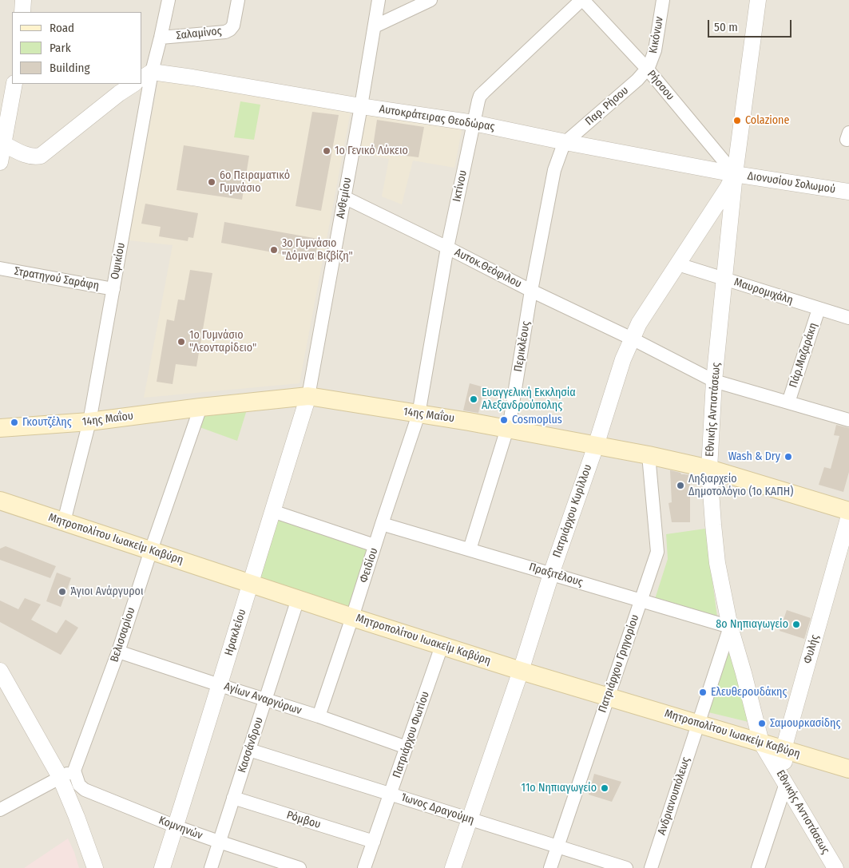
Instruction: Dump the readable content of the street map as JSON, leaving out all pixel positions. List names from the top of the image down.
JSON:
{
  "streets": {
    "main road": ["14ης Μαΐου", "Μητροπολίτου Ιωακείμ Καβύρη"],
    "street": [
      "Σαλαμίνος",
      "Κικόνων",
      "Ρήσσου",
      "Παρ. Ρήσου",
      "Αυτοκράτειρας Θεοδώρας",
      "Διονυσίου Σολωμού",
      "Ικτίνου",
      "Ανθεμίου",
      "Οψικίου",
      "Αυτοκ.Θεόφιλου",
      "Στρατηγού Σαράφη",
      "Μαυρομιχάλη",
      "Περικλέους",
      "Πάρ.Μαζαράκη",
      "Εθνικής Αντιστάσεως",
      "Πατριάρχου Κυρίλλου",
      "Φειδίου",
      "Πραξιτέλους",
      "Ηρακλείου",
      "Βελισσαρίου",
      "Φυλής",
      "Πατριάρχου Γρηγορίου",
      "Αγίων Αναργύρων",
      "Πατριάρχου Φωτίου",
      "Κασσάνδρου",
      "Ανδριανουπόλεως",
      "Ίωνος Δραγούμη",
      "Ρόμβου",
      "Κομνηνών"
    ]
  },
  "crossings": [
    ["Σαλαμίνος", "Οψικίου"],
    ["Κικόνων", "Ρήσσου"],
    ["Κικόνων", "Παρ. Ρήσου"],
    ["Ρήσσου", "Παρ. Ρήσου"],
    ["Ρήσσου", "Αυτοκράτειρας Θεοδώρας"],
    ["Ρήσσου", "Διονυσίου Σολωμού"],
    ["Ρήσσου", "Ικτίνου"],
    ["Ρήσσου", "Εθνικής Αντιστάσεως"],
    ["Ρήσσου", "Πατριάρχου Κυρίλλου"],
    ["Παρ. Ρήσου", "Αυτοκράτειρας Θεοδώρας"],
    ["Παρ. Ρήσου", "Περικλέους"],
    ["Αυτοκράτειρας Θεοδώρας", "Διονυσίου Σολωμού"],
    ["Αυτοκράτειρας Θεοδώρας", "Ικτίνου"],
    ["Αυτοκράτειρας Θεοδώρας", "Ανθεμίου"],
    ["Αυτοκράτειρας Θεοδώρας", "Οψικίου"],
    ["Αυτοκράτειρας Θεοδώρας", "Περικλέους"],
    ["Αυτοκράτειρας Θεοδώρας", "Εθνικής Αντιστάσεως"],
    ["Αυτοκράτειρας Θεοδώρας", "Πατριάρχου Κυρίλλου"],
    ["Διονυσίου Σολωμού", "Εθνικής Αντιστάσεως"],
    ["Διονυσίου Σολωμού", "Πατριάρχου Κυρίλλου"],
    ["Ικτίνου", "Αυτοκ.Θεόφιλου"],
    ["Ικτίνου", "14ης Μαΐου"],
    ["Ικτίνου", "Φειδίου"],
    ["Ανθεμίου", "Αυτοκ.Θεόφιλου"],
    ["Ανθεμίου", "14ης Μαΐου"],
    ["Ανθεμίου", "Ηρακλείου"],
    ["Οψικίου", "Στρατηγού Σαράφη"],
    ["Οψικίου", "14ης Μαΐου"],
    ["Οψικίου", "Μητροπολίτου Ιωακείμ Καβύρη"],
    ["Αυτοκ.Θεόφιλου", "Περικλέους"],
    ["Αυτοκ.Θεόφιλου", "Πάρ.Μαζαράκη"],
    ["Αυτοκ.Θεόφιλου", "Εθνικής Αντιστάσεως"],
    ["Αυτοκ.Θεόφιλου", "Πατριάρχου Κυρίλλου"],
    ["Μαυρομιχάλη", "Πάρ.Μαζαράκη"],
    ["Μαυρομιχάλη", "Εθνικής Αντιστάσεως"],
    ["Μαυρομιχάλη", "Πατριάρχου Κυρίλλου"],
    ["Περικλέους", "14ης Μαΐου"],
    ["Περικλέους", "Πραξιτέλους"],
    ["Εθνικής Αντιστάσεως", "14ης Μαΐου"],
    ["Εθνικής Αντιστάσεως", "Πατριάρχου Κυρίλλου"],
    ["Εθνικής Αντιστάσεως", "Μητροπολίτου Ιωακείμ Καβύρη"],
    ["Εθνικής Αντιστάσεως", "Πραξιτέλους"],
    ["Εθνικής Αντιστάσεως", "Φυλής"],
    ["Εθνικής Αντιστάσεως", "Ανδριανουπόλεως"],
    ["14ης Μαΐου", "Πατριάρχου Κυρίλλου"],
    ["14ης Μαΐου", "Φειδίου"],
    ["14ης Μαΐου", "Ηρακλείου"],
    ["14ης Μαΐου", "Βελισσαρίου"],
    ["14ης Μαΐου", "Πατριάρχου Γρηγορίου"],
    ["Πατριάρχου Κυρίλλου", "Μητροπολίτου Ιωακείμ Καβύρη"],
    ["Πατριάρχου Κυρίλλου", "Πραξιτέλους"],
    ["Πατριάρχου Κυρίλλου", "Ίωνος Δραγούμη"],
    ["Μητροπολίτου Ιωακείμ Καβύρη", "Φειδίου"],
    ["Μητροπολίτου Ιωακείμ Καβύρη", "Ηρακλείου"],
    ["Μητροπολίτου Ιωακείμ Καβύρη", "Βελισσαρίου"],
    ["Μητροπολίτου Ιωακείμ Καβύρη", "Φυλής"],
    ["Μητροπολίτου Ιωακείμ Καβύρη", "Πατριάρχου Γρηγορίου"],
    ["Μητροπολίτου Ιωακείμ Καβύρη", "Πατριάρχου Φωτίου"],
    ["Μητροπολίτου Ιωακείμ Καβύρη", "Κασσάνδρου"],
    ["Μητροπολίτου Ιωακείμ Καβύρη", "Ανδριανουπόλεως"],
    ["Φειδίου", "Πραξιτέλους"],
    ["Φειδίου", "Αγίων Αναργύρων"],
    ["Πραξιτέλους", "Πατριάρχου Γρηγορίου"],
    ["Πραξιτέλους", "Ανδριανουπόλεως"],
    ["Ηρακλείου", "Αγίων Αναργύρων"],
    ["Ηρακλείου", "Κομνηνών"],
    ["Βελισσαρίου", "Αγίων Αναργύρων"],
    ["Βελισσαρίου", "Κομνηνών"],
    ["Πατριάρχου Γρηγορίου", "Ίωνος Δραγούμη"],
    ["Αγίων Αναργύρων", "Πατριάρχου Φωτίου"],
    ["Αγίων Αναργύρων", "Κασσάνδρου"],
    ["Πατριάρχου Φωτίου", "Ίωνος Δραγούμη"],
    ["Πατριάρχου Φωτίου", "Ρόμβου"],
    ["Κασσάνδρου", "Ίωνος Δραγούμη"],
    ["Κασσάνδρου", "Ρόμβου"],
    ["Κασσάνδρου", "Κομνηνών"]
  ],
  "places": [
    "Colazione",
    "1o Γενικό Λύκειο",
    "6ο Πειραματικό Γυμνάσιο",
    "3ο Γυμνάσιο \"Δόμνα Βιζβίζη\"",
    "1ο Γυμνάσιο \"Λεονταρίδειο\"",
    "Ευαγγελική Εκκλησία Αλεξανδρούπολης",
    "Cosmoplus",
    "Γκουτζέλης",
    "Wash & Dry",
    "Ληξιαρχείο Δημοτολόγιο (1ο ΚΑΠΗ)",
    "Άγιοι Ανάργυροι",
    "8ο Νηπιαγωγείο",
    "Ελευθερουδάκης",
    "Σαμουρκασίδης",
    "11ο Νηπιαγωγείο"
  ],
  "legend": ["Road", "Park", "Building"],
  "scale_bar": "50 m"
}
